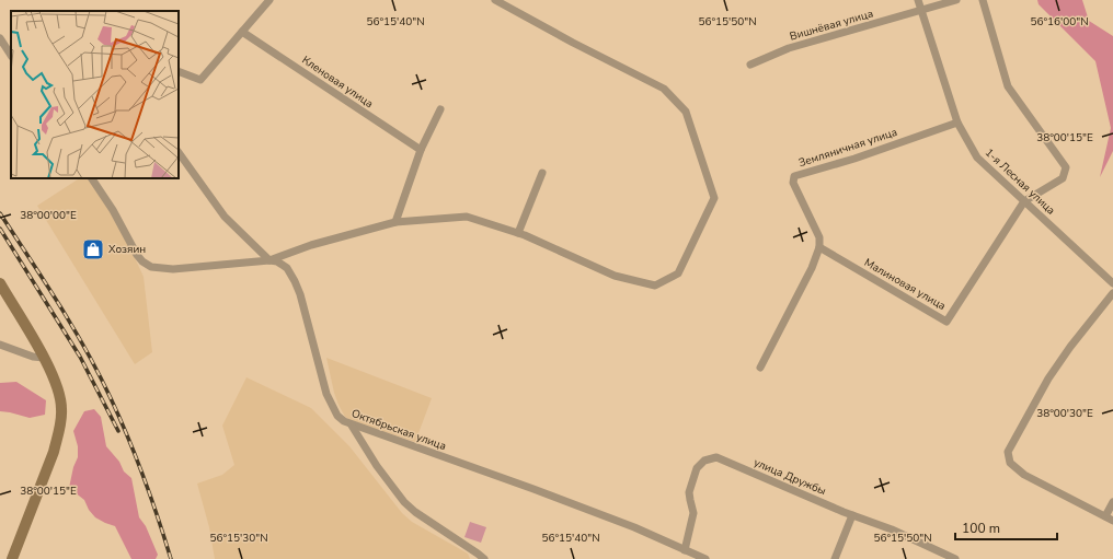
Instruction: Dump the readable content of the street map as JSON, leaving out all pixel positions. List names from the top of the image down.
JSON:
{
  "streets": {
    "street": [
      "Вишнёвая улица",
      "Кленовая улица",
      "Земляничная улица",
      "1-я Лесная улица",
      "Малиновая улица",
      "Октябрьская улица",
      "улица Дружбы"
    ]
  },
  "crossings": [
    ["Вишнёвая улица", "1-я Лесная улица"],
    ["Земляничная улица", "1-я Лесная улица"],
    ["Земляничная улица", "Малиновая улица"],
    ["1-я Лесная улица", "Малиновая улица"],
    ["Октябрьская улица", "улица Дружбы"]
  ],
  "places": {
    "shop": ["Хозяин"]
  },
  "scale_bar": "100 m",
  "coordinates": [
    "56°15'40\"N",
    "56°15'50\"N",
    "56°16'00\"N",
    "38°00'15\"E",
    "38°00'00\"E",
    "38°00'30\"E",
    "56°15'30\"N"
  ]
}
